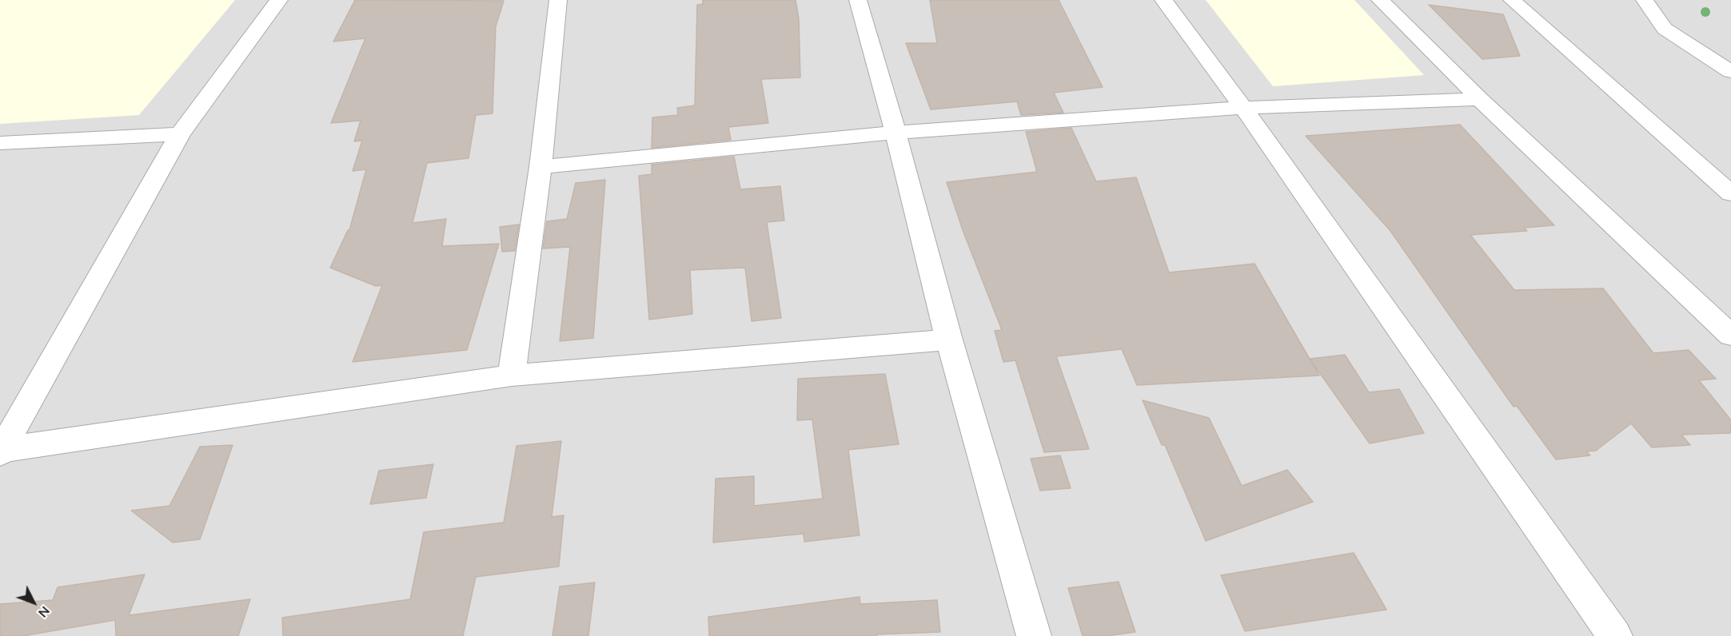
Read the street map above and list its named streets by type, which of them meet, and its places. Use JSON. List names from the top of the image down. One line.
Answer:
{"north":"bottom right"}
